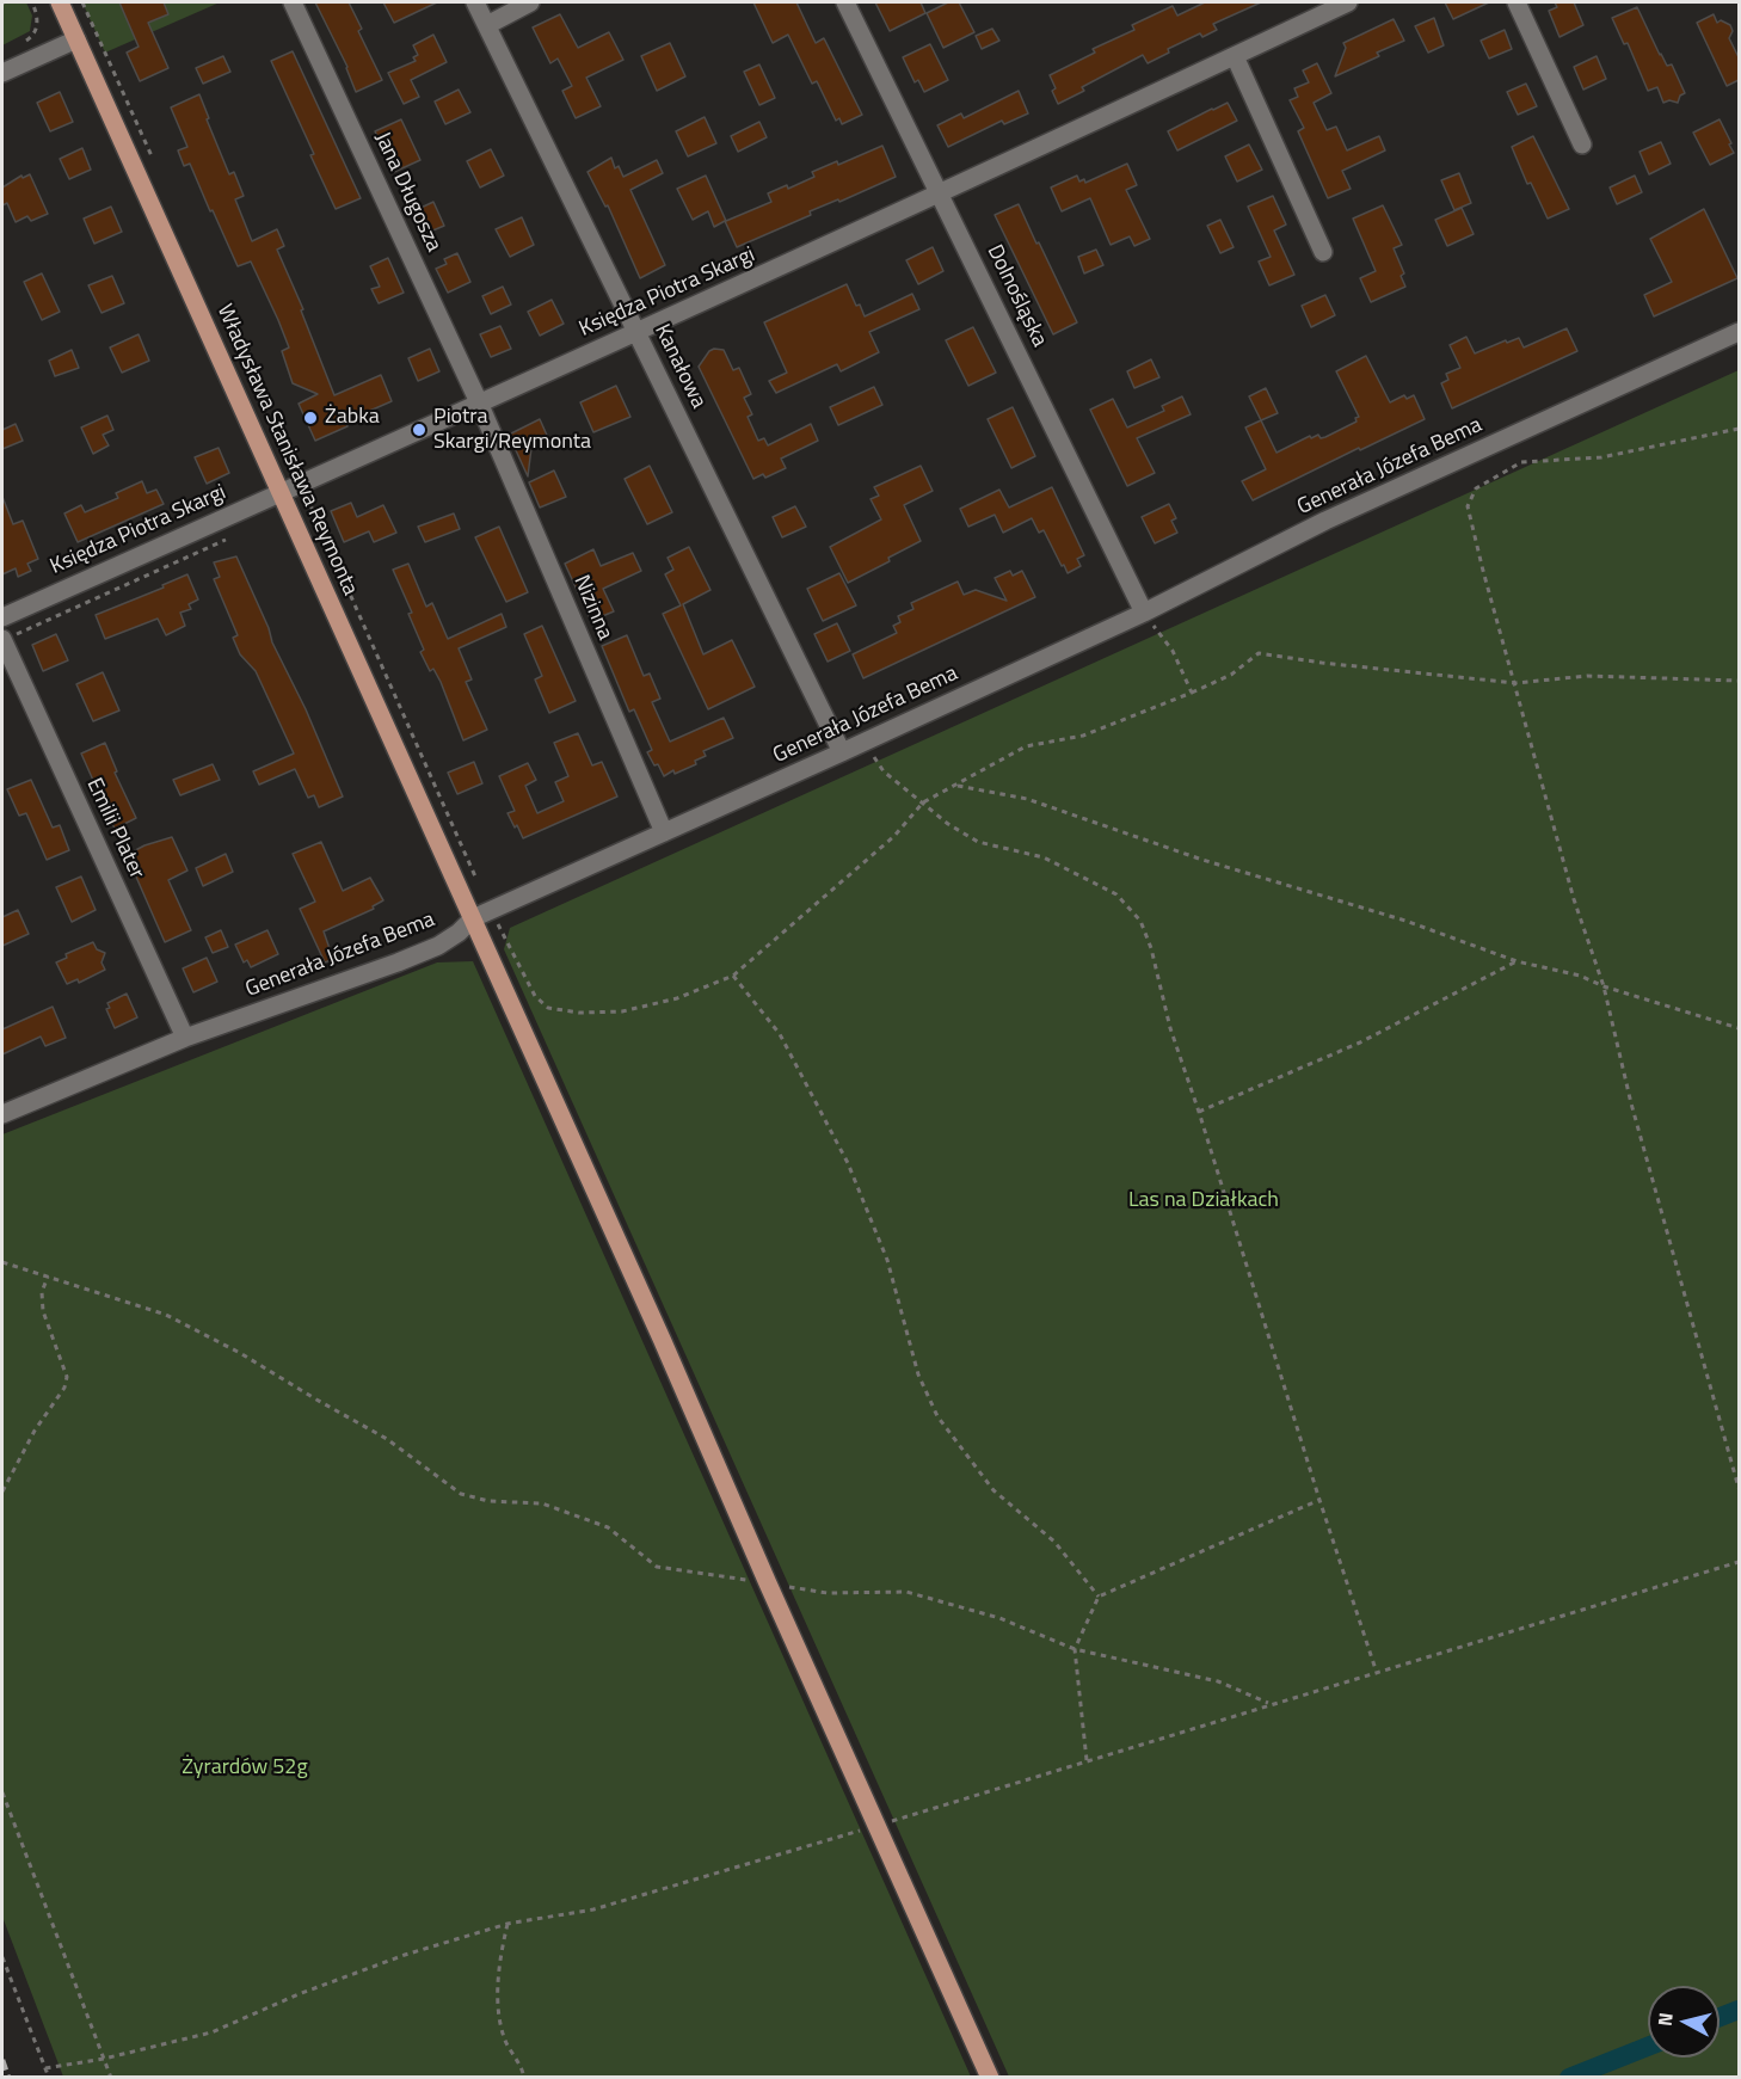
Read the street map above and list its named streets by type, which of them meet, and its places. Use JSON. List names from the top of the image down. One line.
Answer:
{"streets":{"main road":["Władysława Stanisława Reymonta"],"street":["Jana Długosza","Księdza Piotra Skargi","Dolnośląska","Kanałowa","Generała Józefa Bema","Nizinna","Emilii Plater"]},"crossings":[["Jana Długosza","Księdza Piotra Skargi"],["Jana Długosza","Nizinna"],["Księdza Piotra Skargi","Dolnośląska"],["Księdza Piotra Skargi","Kanałowa"],["Księdza Piotra Skargi","Władysława Stanisława Reymonta"],["Księdza Piotra Skargi","Nizinna"],["Dolnośląska","Generała Józefa Bema"],["Kanałowa","Generała Józefa Bema"],["Władysława Stanisława Reymonta","Generała Józefa Bema"],["Generała Józefa Bema","Nizinna"],["Generała Józefa Bema","Emilii Plater"]],"parks":["Las na Działkach","Żyrardów 52g"],"places":["Żabka","Piotra Skargi/Reymonta"],"north":"left"}
